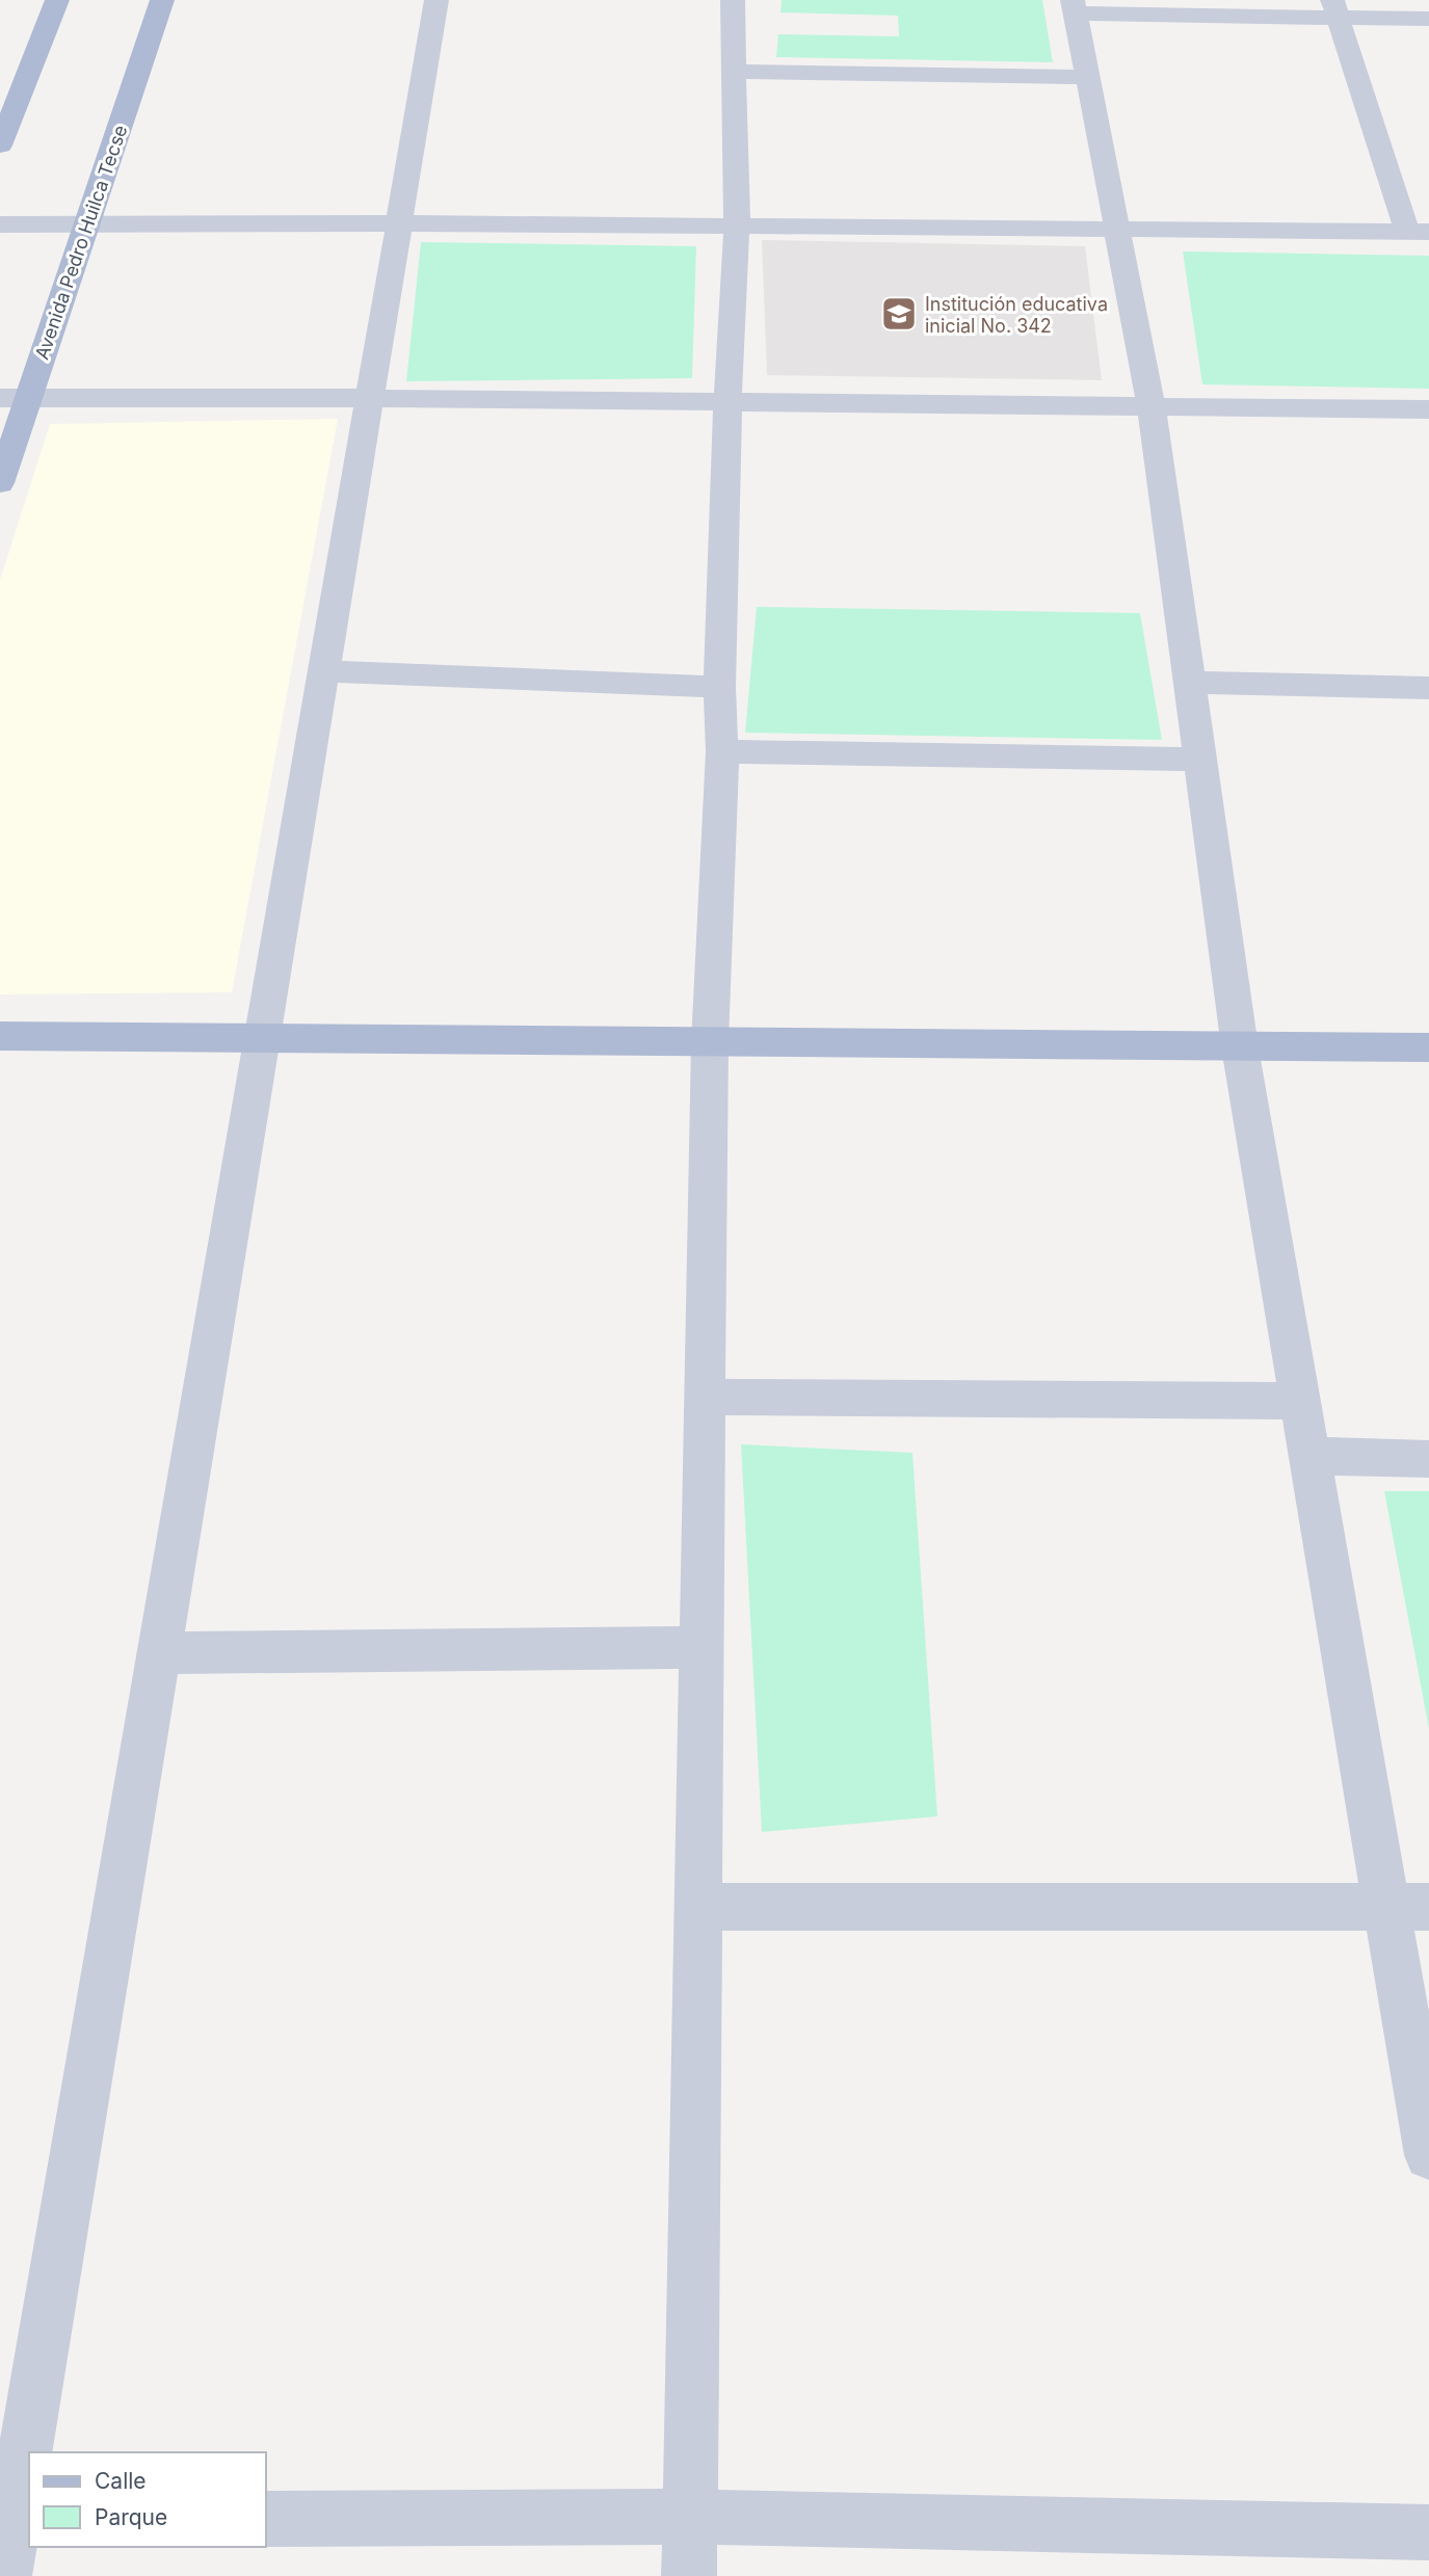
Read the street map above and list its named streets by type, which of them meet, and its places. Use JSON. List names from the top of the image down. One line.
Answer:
{"streets":{"main road":["Avenida Pedro Huilca Tecse"]},"places":{"school or university":["Institución educativa inicial No. 342"]},"legend":["Calle","Parque"]}
